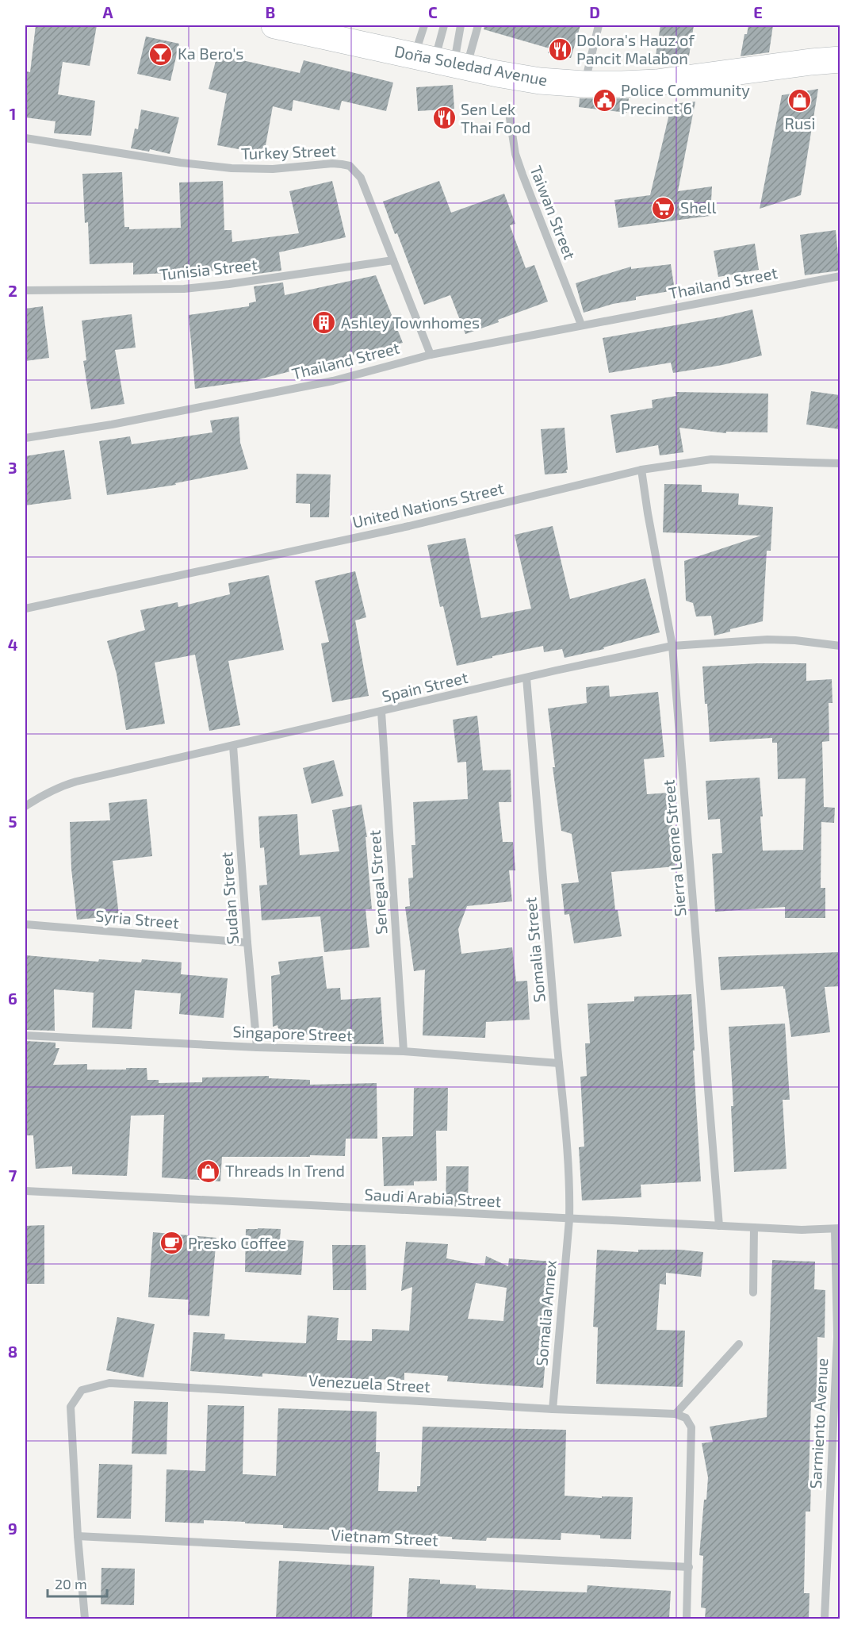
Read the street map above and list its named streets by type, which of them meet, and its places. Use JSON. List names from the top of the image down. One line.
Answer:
{"streets":{"main road":["Doña Soledad Avenue"],"street":["Turkey Street","Taiwan Street","Tunisia Street","Thailand Street","United Nations Street","Spain Street","Sierra Leone Street","Senegal Street","Sudan Street","Syria Street","Somalia Street","Singapore Street","Saudi Arabia Street","Somalia Annex","Venezuela Street","Sarmiento Avenue","Vietnam Street"]},"crossings":[["Turkey Street","Tunisia Street"],["Turkey Street","Thailand Street"],["Taiwan Street","Thailand Street"],["United Nations Street","Sierra Leone Street"],["Spain Street","Sierra Leone Street"],["Spain Street","Senegal Street"],["Spain Street","Sudan Street"],["Spain Street","Somalia Street"],["Sierra Leone Street","Saudi Arabia Street"],["Senegal Street","Singapore Street"],["Sudan Street","Syria Street"],["Sudan Street","Singapore Street"],["Somalia Street","Singapore Street"],["Somalia Street","Saudi Arabia Street"],["Somalia Street","Somalia Annex"],["Saudi Arabia Street","Somalia Annex"],["Saudi Arabia Street","Sarmiento Avenue"],["Somalia Annex","Venezuela Street"],["Venezuela Street","Vietnam Street"]],"places":{"restaurant":["Dolora's Hauz of Pancit Malabon","Sen Lek Thai Food"],"bar":["Ka Bero's"],"public building":["Police Community Precinct 6"],"shop":["Rusi","Threads In Trend"],"supermarket":["Shell"],"building":["Ashley Townhomes"],"cafe":["Presko Coffee"]},"scale_bar":"20 m","grid":{"columns":["A","B","C","D","E"],"rows":["1","2","3","4","5","6","7","8","9"]}}
